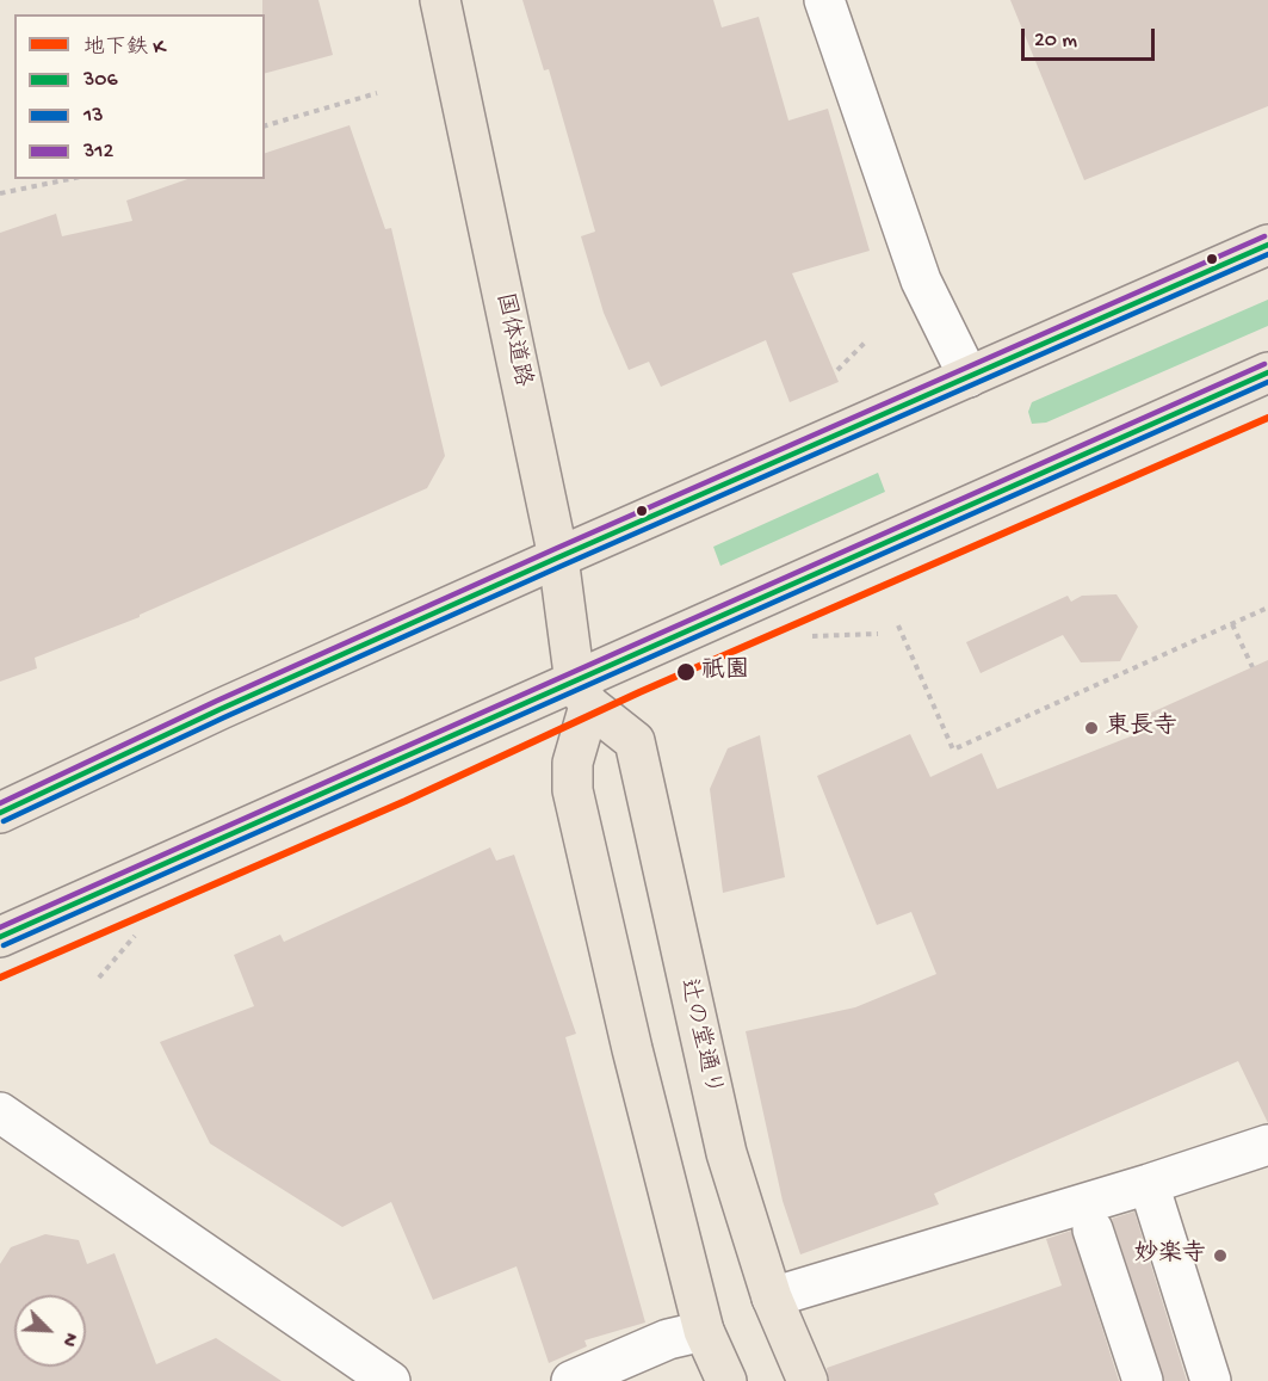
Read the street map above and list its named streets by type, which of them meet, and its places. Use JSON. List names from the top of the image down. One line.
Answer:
{"streets":{"main road":["国体道路","辻の堂通り"]},"crossings":[["国体道路","辻の堂通り"]],"places":["祇園","東長寺","妙楽寺"],"lines":["transit line 312","transit line 306","transit line 13","metro line K"],"legend":["地下鉄 K","306","13","312"],"scale_bar":"20 m","north":"bottom right"}
